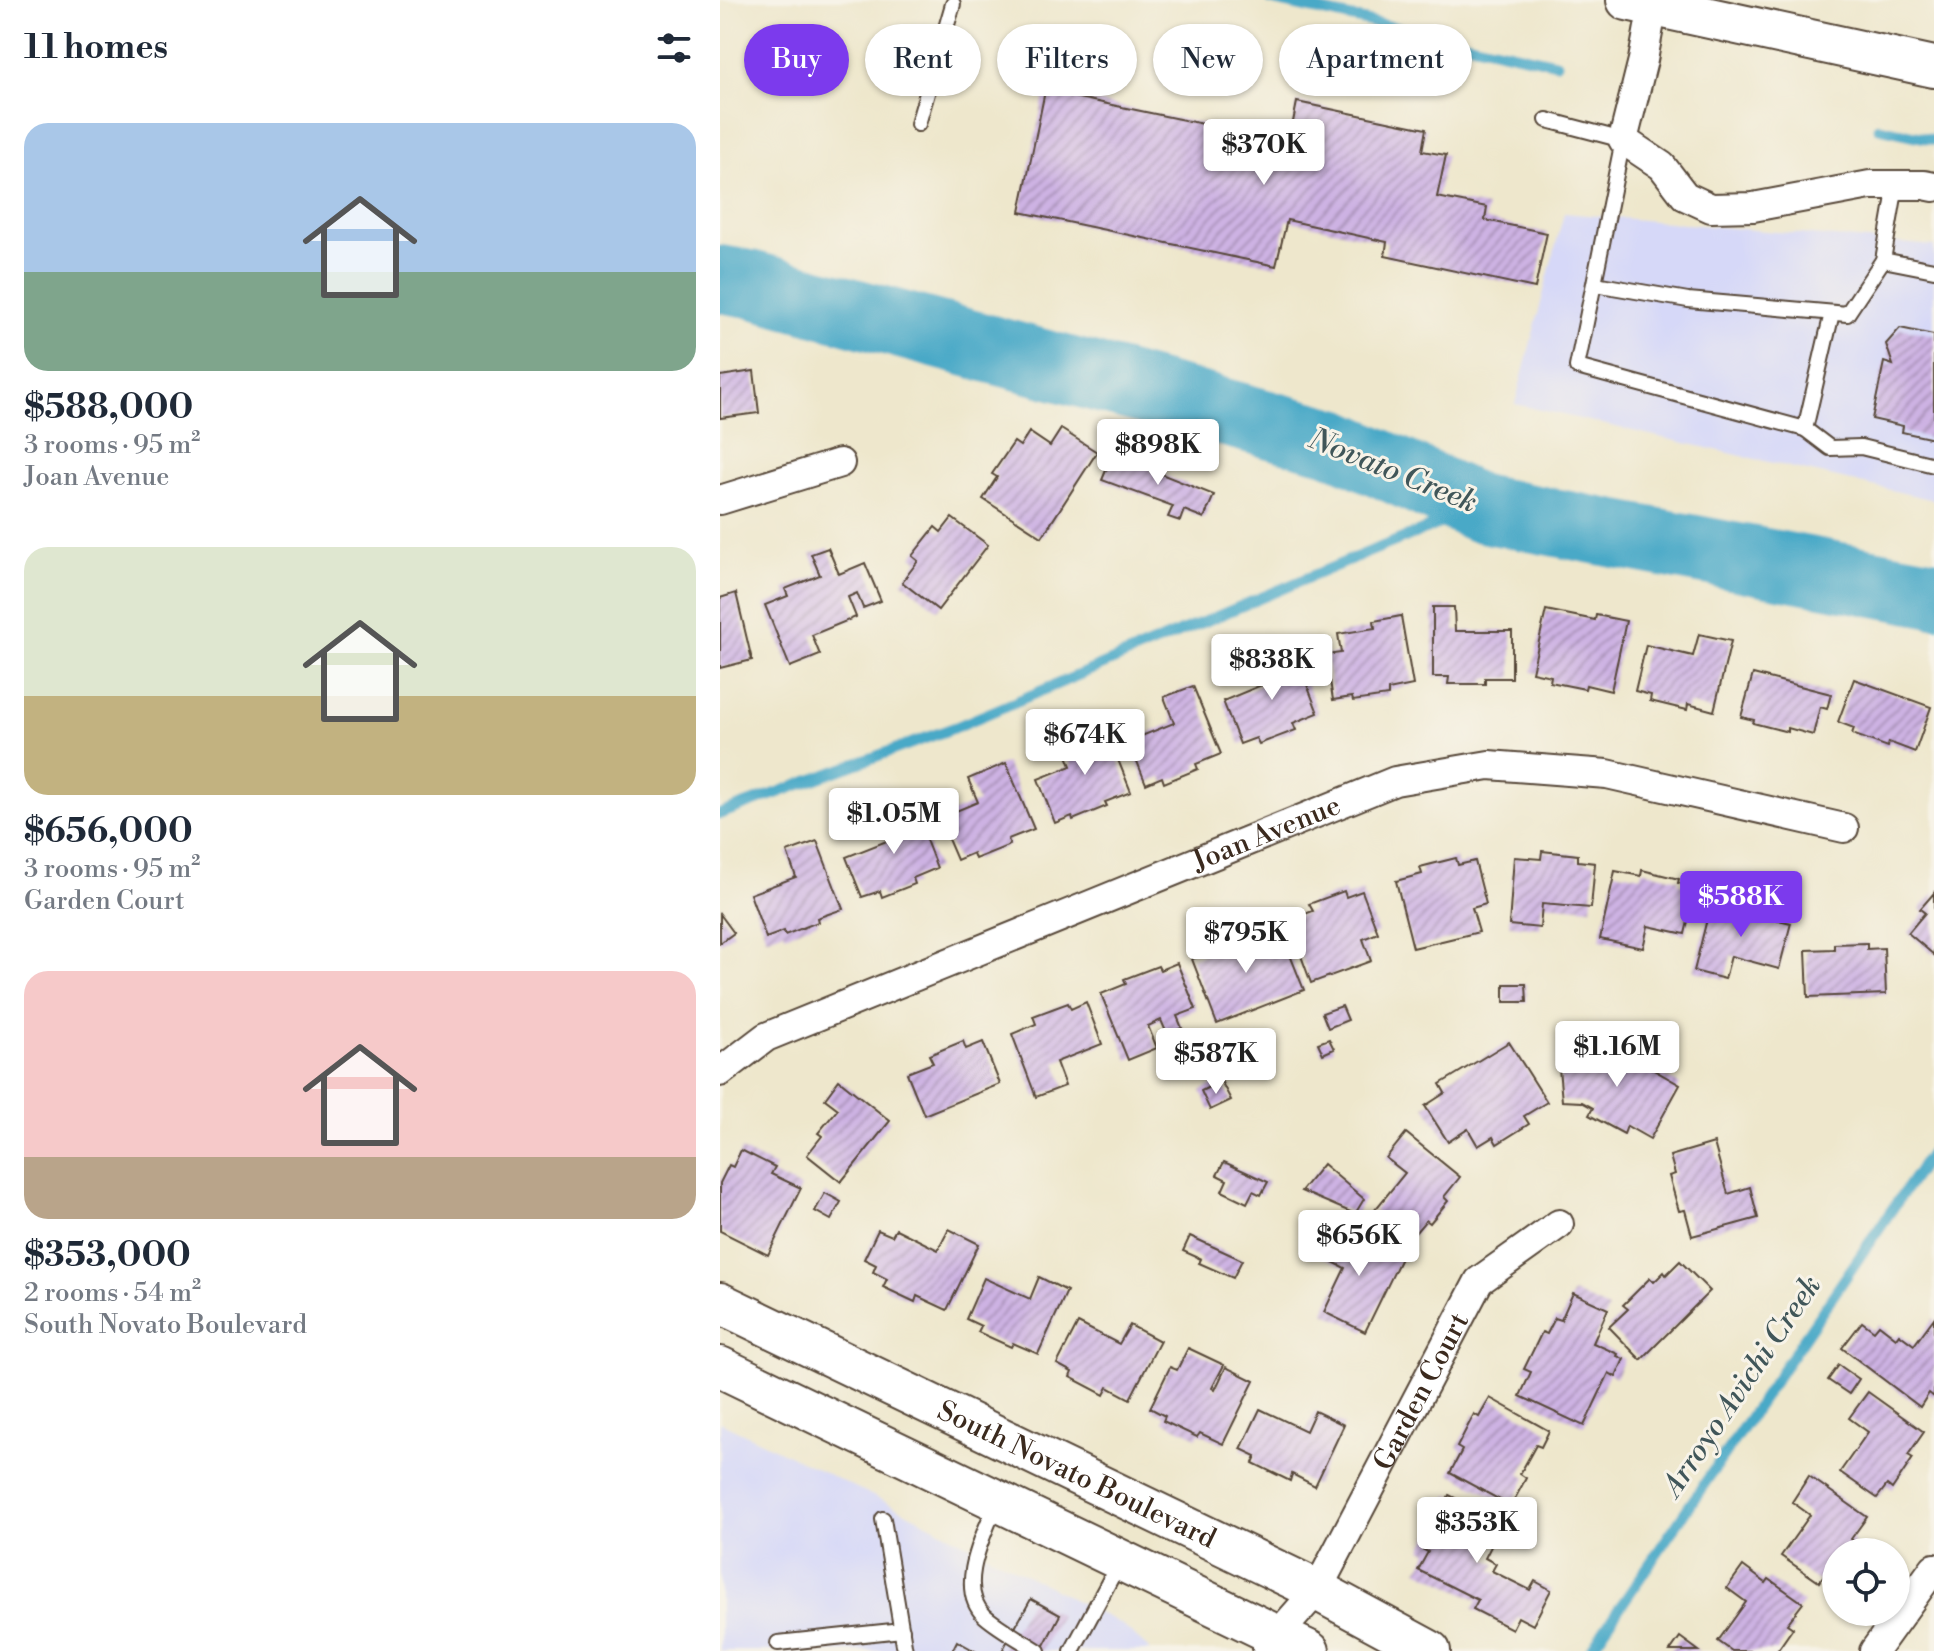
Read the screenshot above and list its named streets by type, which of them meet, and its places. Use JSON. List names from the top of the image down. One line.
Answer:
{"streets":{"main road":["South Novato Boulevard"],"street":["Joan Avenue","Garden Court"]},"crossings":[["Garden Court","South Novato Boulevard"]],"water":["Novato Creek","Arroyo Avichi Creek"],"page":{"heading":"11 homes","chip":["Buy","Rent","Filters","New","Apartment"],"list":[{"name":"$588,000","note":"3 rooms · 95 m² · Joan Avenue"},{"name":"$656,000","note":"3 rooms · 95 m² · Garden Court"},{"name":"$353,000","note":"2 rooms · 54 m² · South Novato Boulevard"}],"price":["$370K","$898K","$838K","$674K","$1.05M","$588K","$795K","$1.16M","$587K","$656K","$353K"]}}
